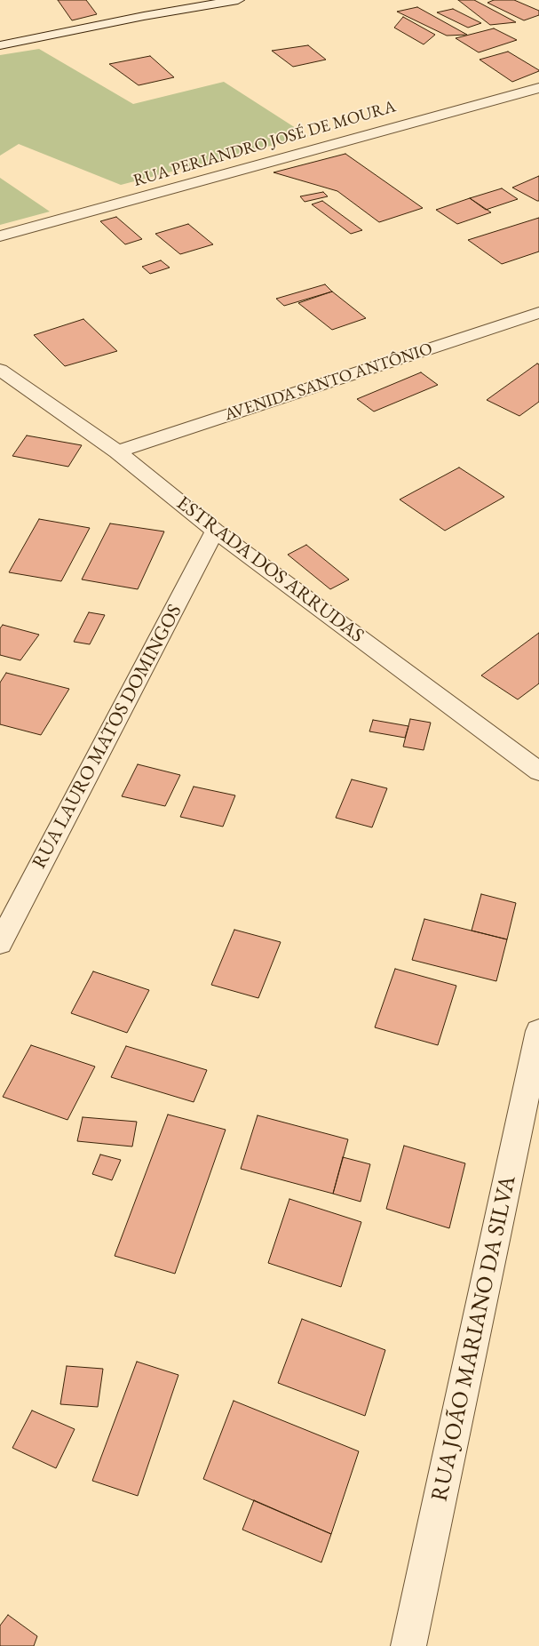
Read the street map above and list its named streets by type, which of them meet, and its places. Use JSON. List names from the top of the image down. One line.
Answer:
{"streets":{"street":["RUA PERIANDRO JOSÉ DE MOURA","AVENIDA SANTO ANTÔNIO","ESTRADA DOS ARRUDAS","RUA LAURO MATOS DOMINGOS","RUA JOÃO MARIANO DA SILVA"]},"crossings":[["AVENIDA SANTO ANTÔNIO","ESTRADA DOS ARRUDAS"],["ESTRADA DOS ARRUDAS","RUA LAURO MATOS DOMINGOS"]]}
